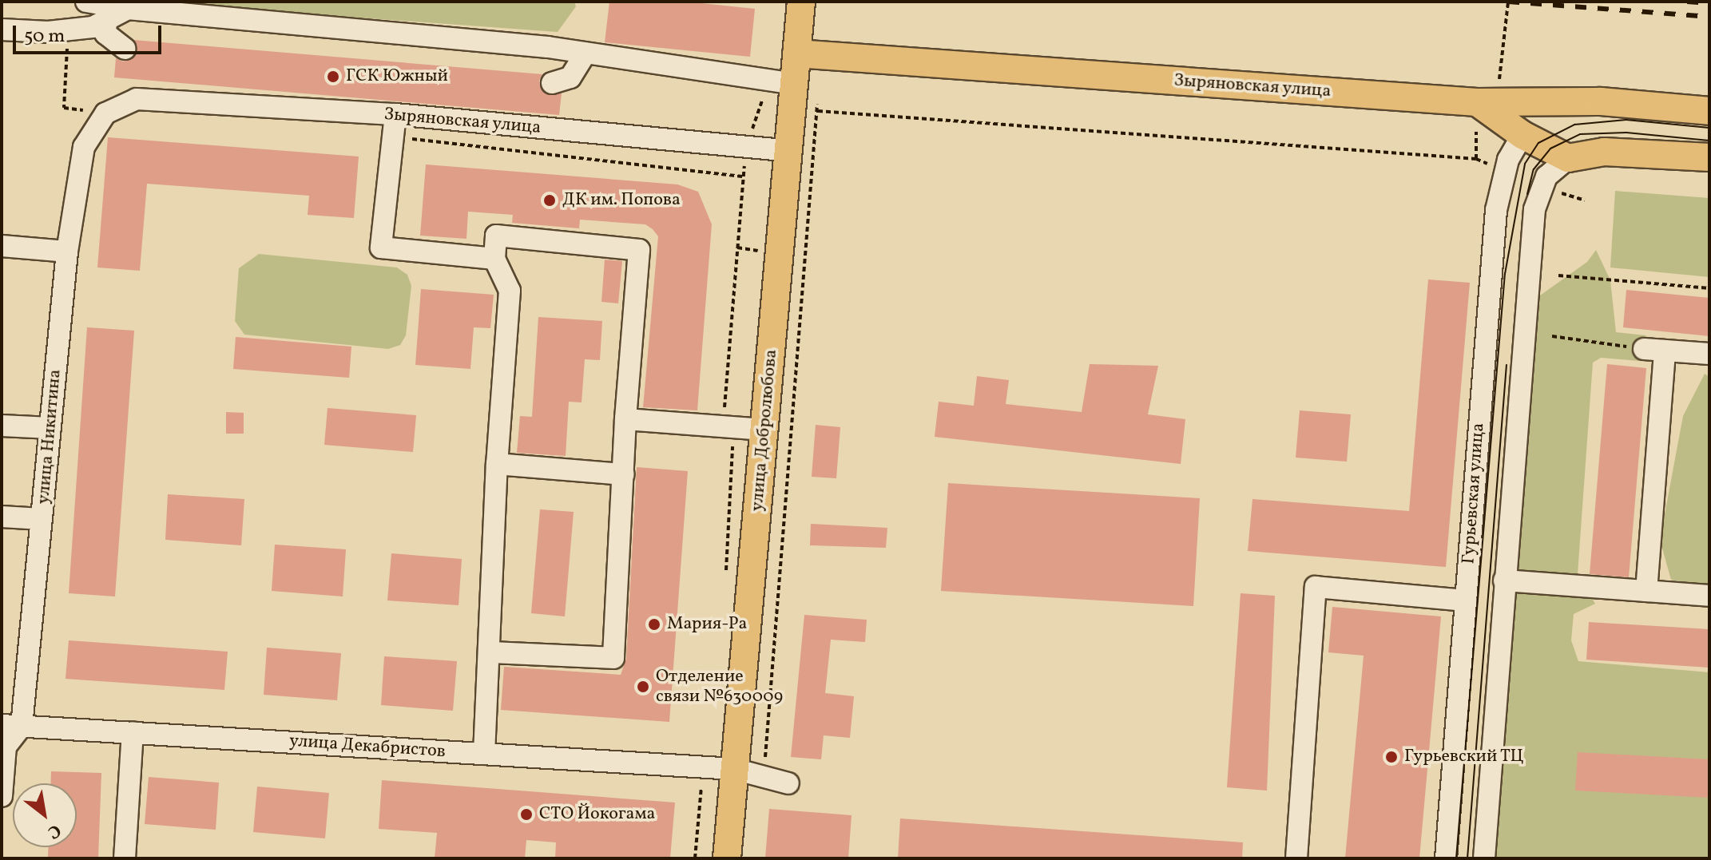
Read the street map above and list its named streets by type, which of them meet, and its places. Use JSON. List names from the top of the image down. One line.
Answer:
{"streets":{"main road":["Зыряновская улица","улица Добролюбова"],"street":["улица Никитина","Гурьевская улица","улица Декабристов"]},"crossings":[["Зыряновская улица","улица Добролюбова"],["Зыряновская улица","улица Никитина"],["улица Добролюбова","улица Декабристов"],["улица Никитина","улица Декабристов"]],"places":["ГСК Южный","ДК им. Попова","Мария-Ра","Отделение связи №630009","Гурьевский ТЦ","СТО Йокогама"],"scale_bar":"50 m","north":"bottom right"}
